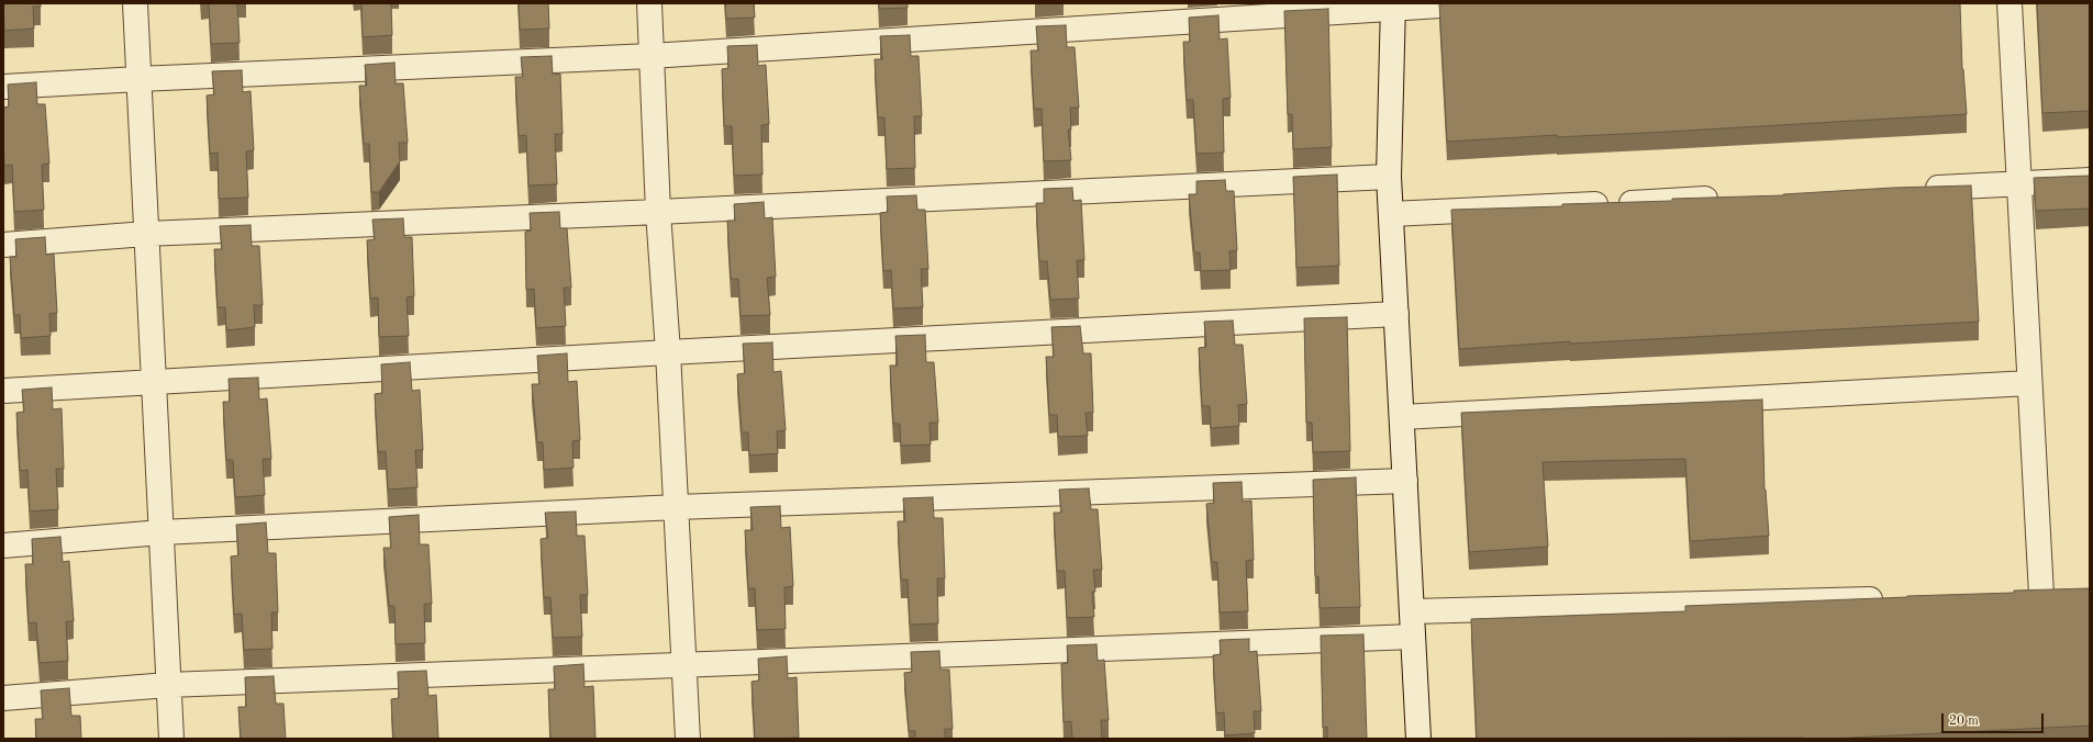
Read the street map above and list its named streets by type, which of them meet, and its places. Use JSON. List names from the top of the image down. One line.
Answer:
{"scale_bar":"20 m"}
